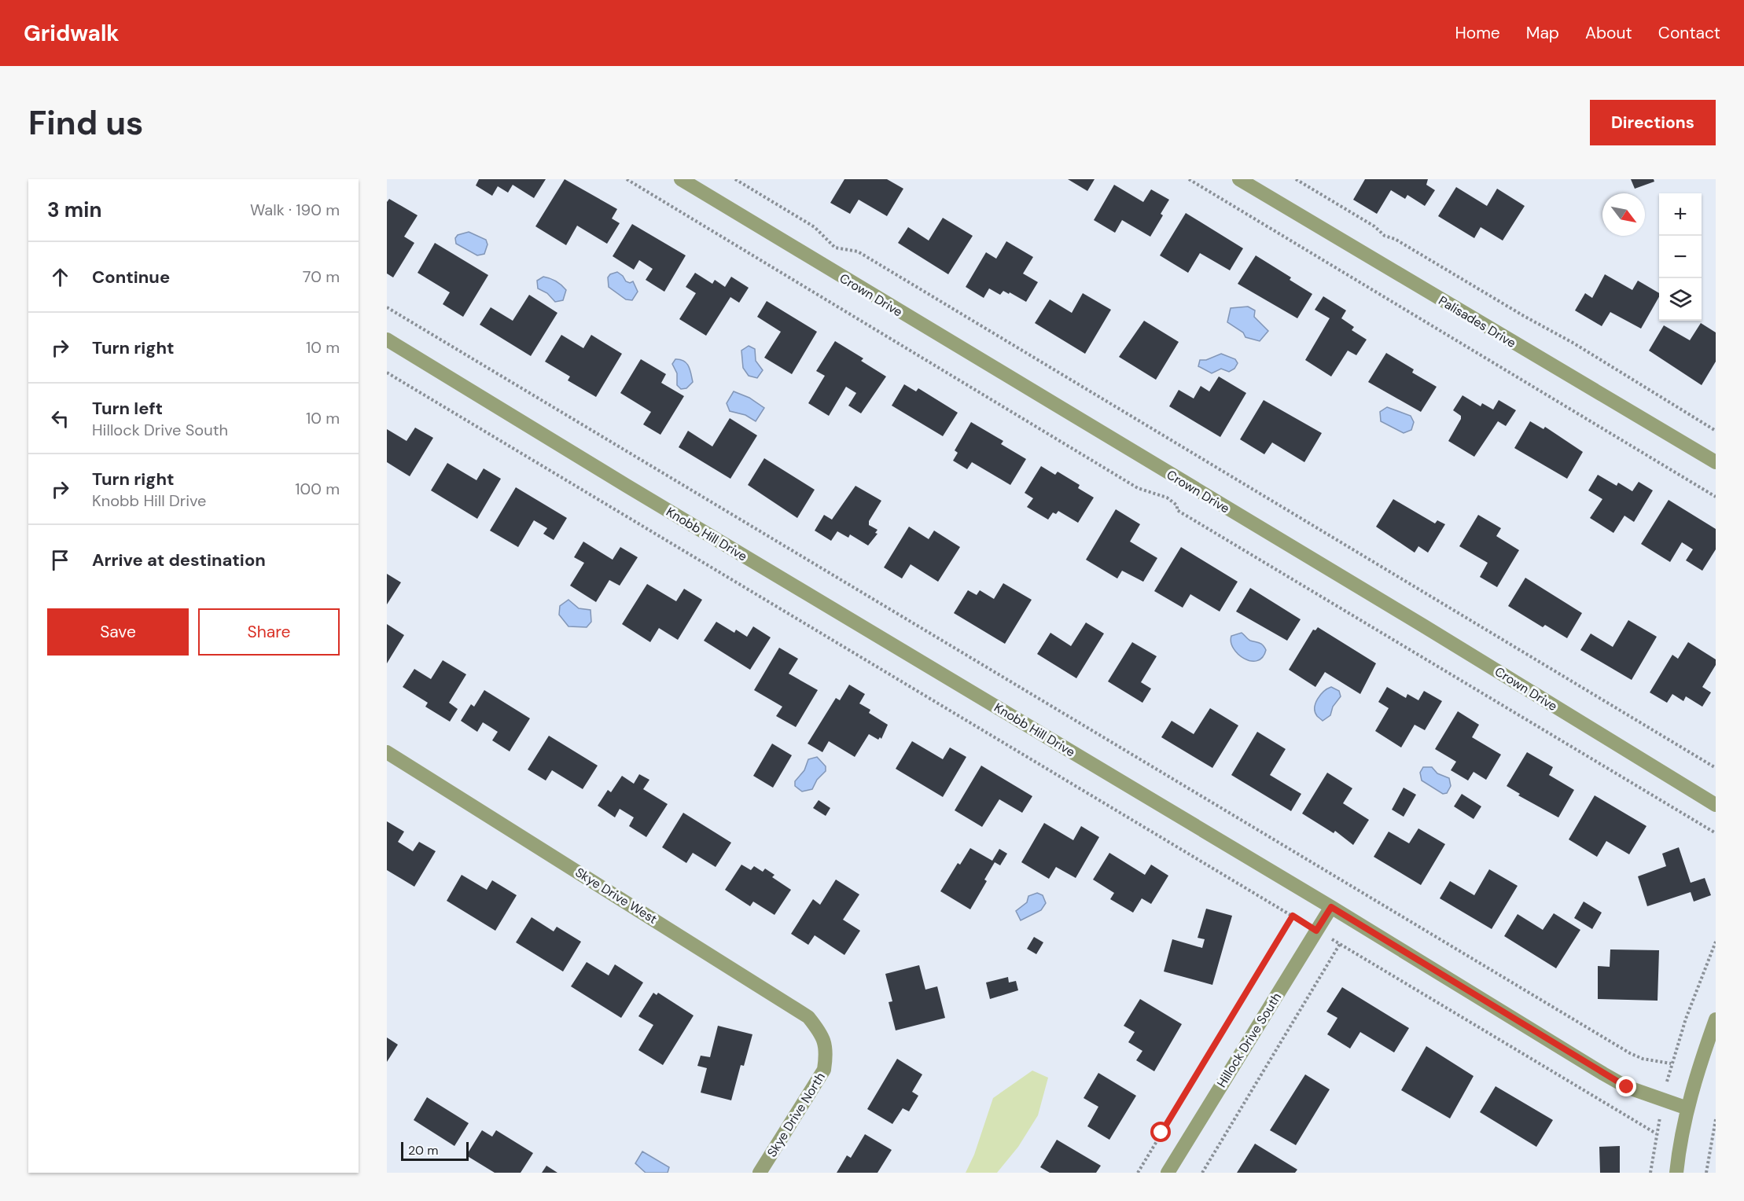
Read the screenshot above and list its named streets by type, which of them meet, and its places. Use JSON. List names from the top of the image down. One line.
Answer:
{"streets":{"street":["Crown Drive","Palisades Drive","Knobb Hill Drive","Skye Drive West","Hillock Drive South","Skye Drive North"]},"crossings":[["Knobb Hill Drive","Hillock Drive South"],["Skye Drive West","Skye Drive North"]],"scale_bar":"20 m","north":"bottom right","page":{"header":"Gridwalk","nav":["Home","Map","About","Contact"],"buttons":["Directions",["Save","Share"]],"title":"Find us","heading":["3 min","Walk · 190 m"],"map_buttons":["+","−"],"list":[["Continue","70 m"],["Turn right","10 m"],["Turn left","Hillock Drive South","10 m"],["Turn right","Knobb Hill Drive","100 m"],"Arrive at destination"],"scale":"20 m"}}
